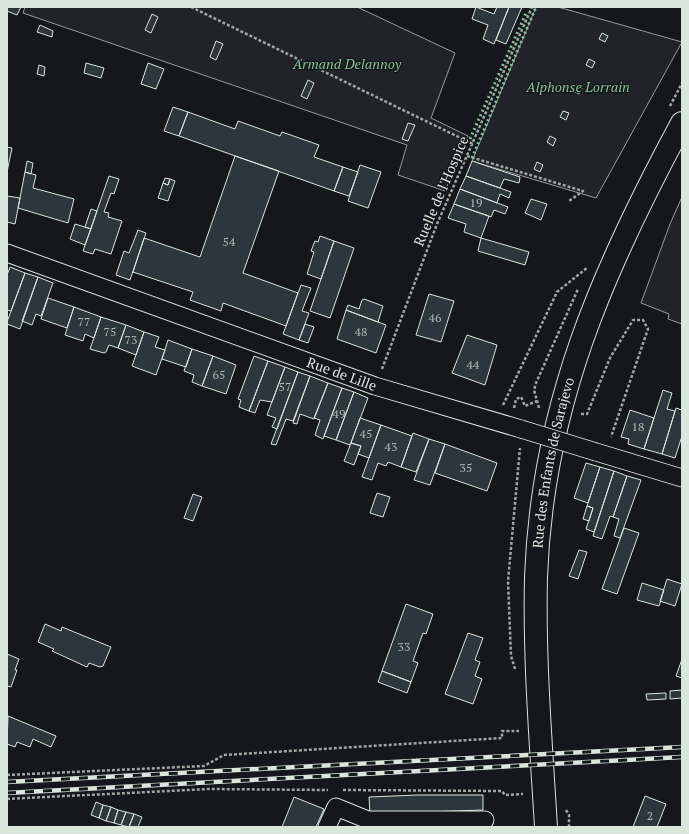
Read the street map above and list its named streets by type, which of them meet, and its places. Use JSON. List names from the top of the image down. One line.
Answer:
{"streets":{"main road":["Rue des Enfants de Sarajevo"],"street":["Rue de Lille"],"path":["Ruelle de l'Hospice"]},"crossings":[["Ruelle de l'Hospice","Rue de Lille"],["Rue de Lille","Rue des Enfants de Sarajevo"]],"parks":["Armand Delannoy","Alphonse Lorrain"],"house_numbers":["19","54","46","77","75","48","73","44","65","57","49","18","45","43","35","33","2"]}
